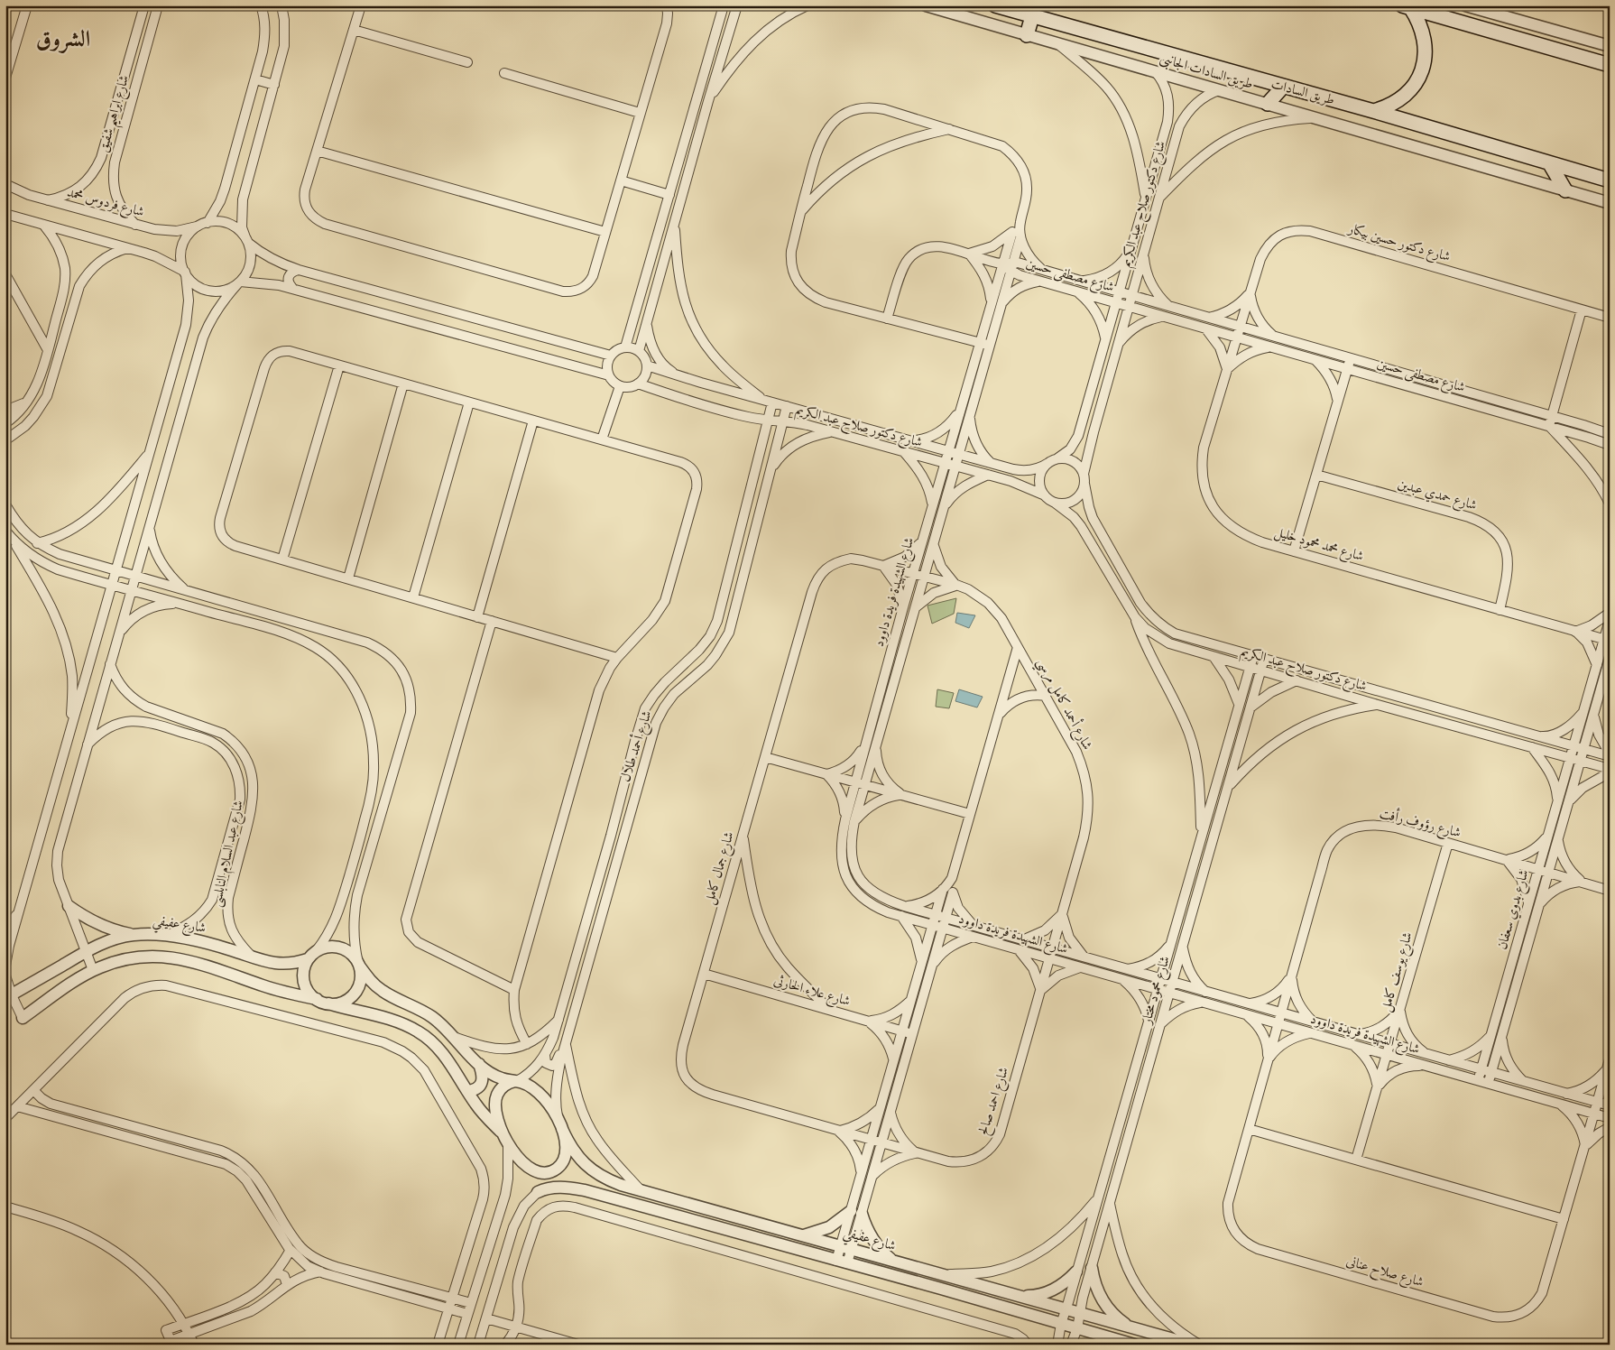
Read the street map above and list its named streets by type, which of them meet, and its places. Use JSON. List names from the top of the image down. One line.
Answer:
{"streets":{"main road":["طريق السادات"],"street":["طريق السادات الجانبى","شارع ابراهيم شفيق","شارع فردوس محمد","شارع دكتور صلاح عبد الكريم","شارع دكتور حسين بيكار","شارع مصطفى حسين","شارع حمدي عبدين","شارع محمد محمود خليل","شارع الشهيدة فريدة داوود","شارع أحمد كامل مرسي","شارع أحمد طلال","شارع رؤوف رأفت","شارع عبد السلام النابلسى","شارع جمال كامل","شارع بدوي سعفان","شارع عفيفي","شارع يوسف كامل","شارع محمود مختار","شارع علاء الحارثى","شارع احمد صالح","شارع صلاح عنانى"]},"crossings":[["طريق السادات الجانبى","شارع دكتور صلاح عبد الكريم"],["شارع ابراهيم شفيق","شارع فردوس محمد"],["شارع دكتور صلاح عبد الكريم","شارع مصطفى حسين"],["شارع دكتور صلاح عبد الكريم","شارع الشهيدة فريدة داوود"],["شارع دكتور صلاح عبد الكريم","شارع أحمد طلال"],["شارع دكتور صلاح عبد الكريم","شارع بدوي سعفان"],["شارع دكتور صلاح عبد الكريم","شارع محمود مختار"],["شارع دكتور حسين بيكار","شارع مصطفى حسين"],["شارع دكتور حسين بيكار","شارع محمد محمود خليل"],["شارع مصطفى حسين","شارع محمد محمود خليل"],["شارع مصطفى حسين","شارع الشهيدة فريدة داوود"],["شارع حمدي عبدين","شارع محمد محمود خليل"],["شارع الشهيدة فريدة داوود","شارع أحمد كامل مرسي"],["شارع الشهيدة فريدة داوود","شارع رؤوف رأفت"],["شارع الشهيدة فريدة داوود","شارع جمال كامل"],["شارع الشهيدة فريدة داوود","شارع بدوي سعفان"],["شارع الشهيدة فريدة داوود","شارع يوسف كامل"],["شارع الشهيدة فريدة داوود","شارع محمود مختار"],["شارع الشهيدة فريدة داوود","شارع احمد صالح"],["شارع الشهيدة فريدة داوود","شارع صلاح عنانى"],["شارع أحمد كامل مرسي","شارع جمال كامل"],["شارع أحمد كامل مرسي","شارع احمد صالح"],["شارع أحمد طلال","شارع عفيفي"],["شارع رؤوف رأفت","شارع بدوي سعفان"],["شارع رؤوف رأفت","شارع يوسف كامل"],["شارع رؤوف رأفت","شارع صلاح عنانى"],["شارع عبد السلام النابلسى","شارع عفيفي"],["شارع جمال كامل","شارع علاء الحارثى"],["شارع جمال كامل","شارع احمد صالح"],["شارع عفيفي","شارع محمود مختار"],["شارع يوسف كامل","شارع صلاح عنانى"]],"districts":["الشروق"]}
